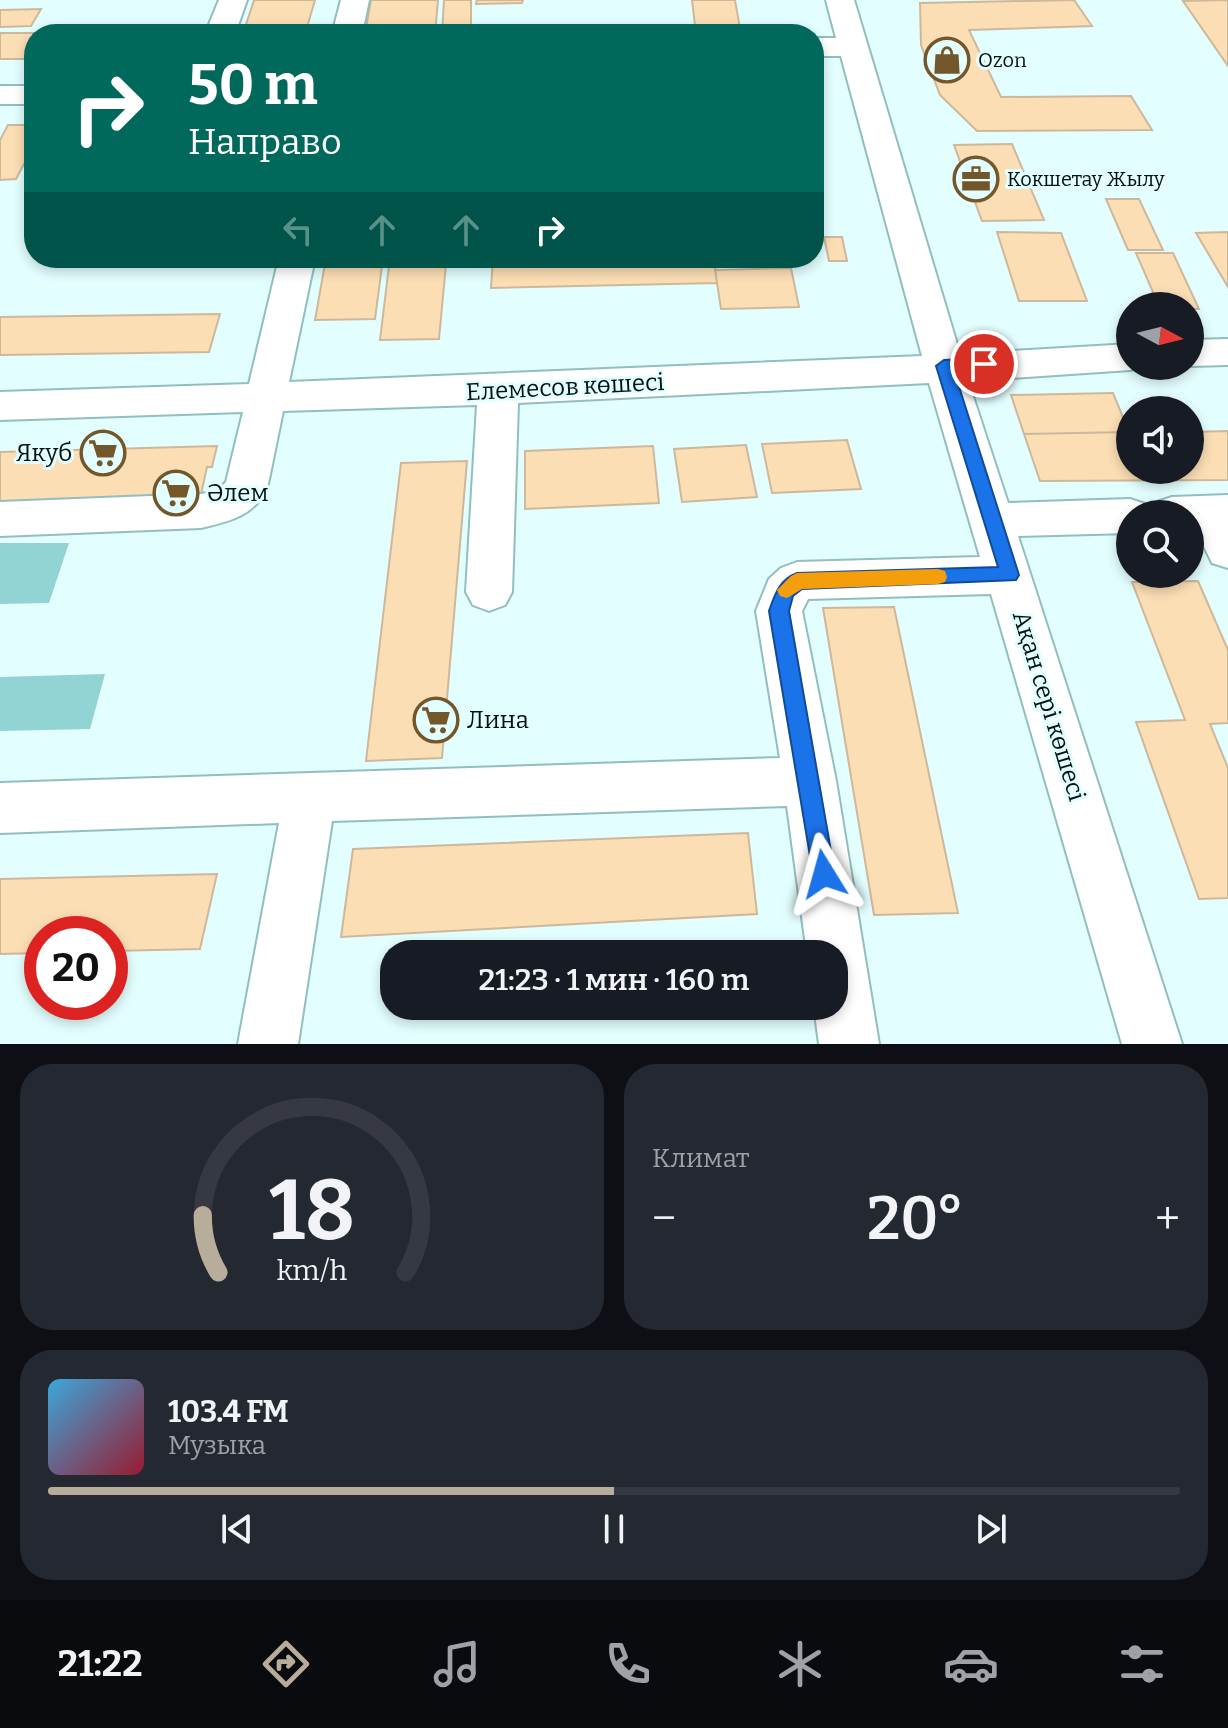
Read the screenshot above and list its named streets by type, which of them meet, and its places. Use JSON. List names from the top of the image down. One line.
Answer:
{"streets":{"street":["Елемесов көшесі","Ақан сері көшесі"]},"crossings":[["Елемесов көшесі","Ақан сері көшесі"]],"places":{"shop":["Ozon"],"office":["Кокшетау Жылу"],"supermarket":["Якуб","Әлем","Лина"]},"north":"right","page":{"turn":["50 m","Направо"],"limit":"20","trip":"21:23 · 1 мин · 160 m","tile":"Климат","heat":["−","20°","+"],"song":["103.4 FM","Музыка"],"tabs":"21:22","gauge":["18","km/h"]}}
